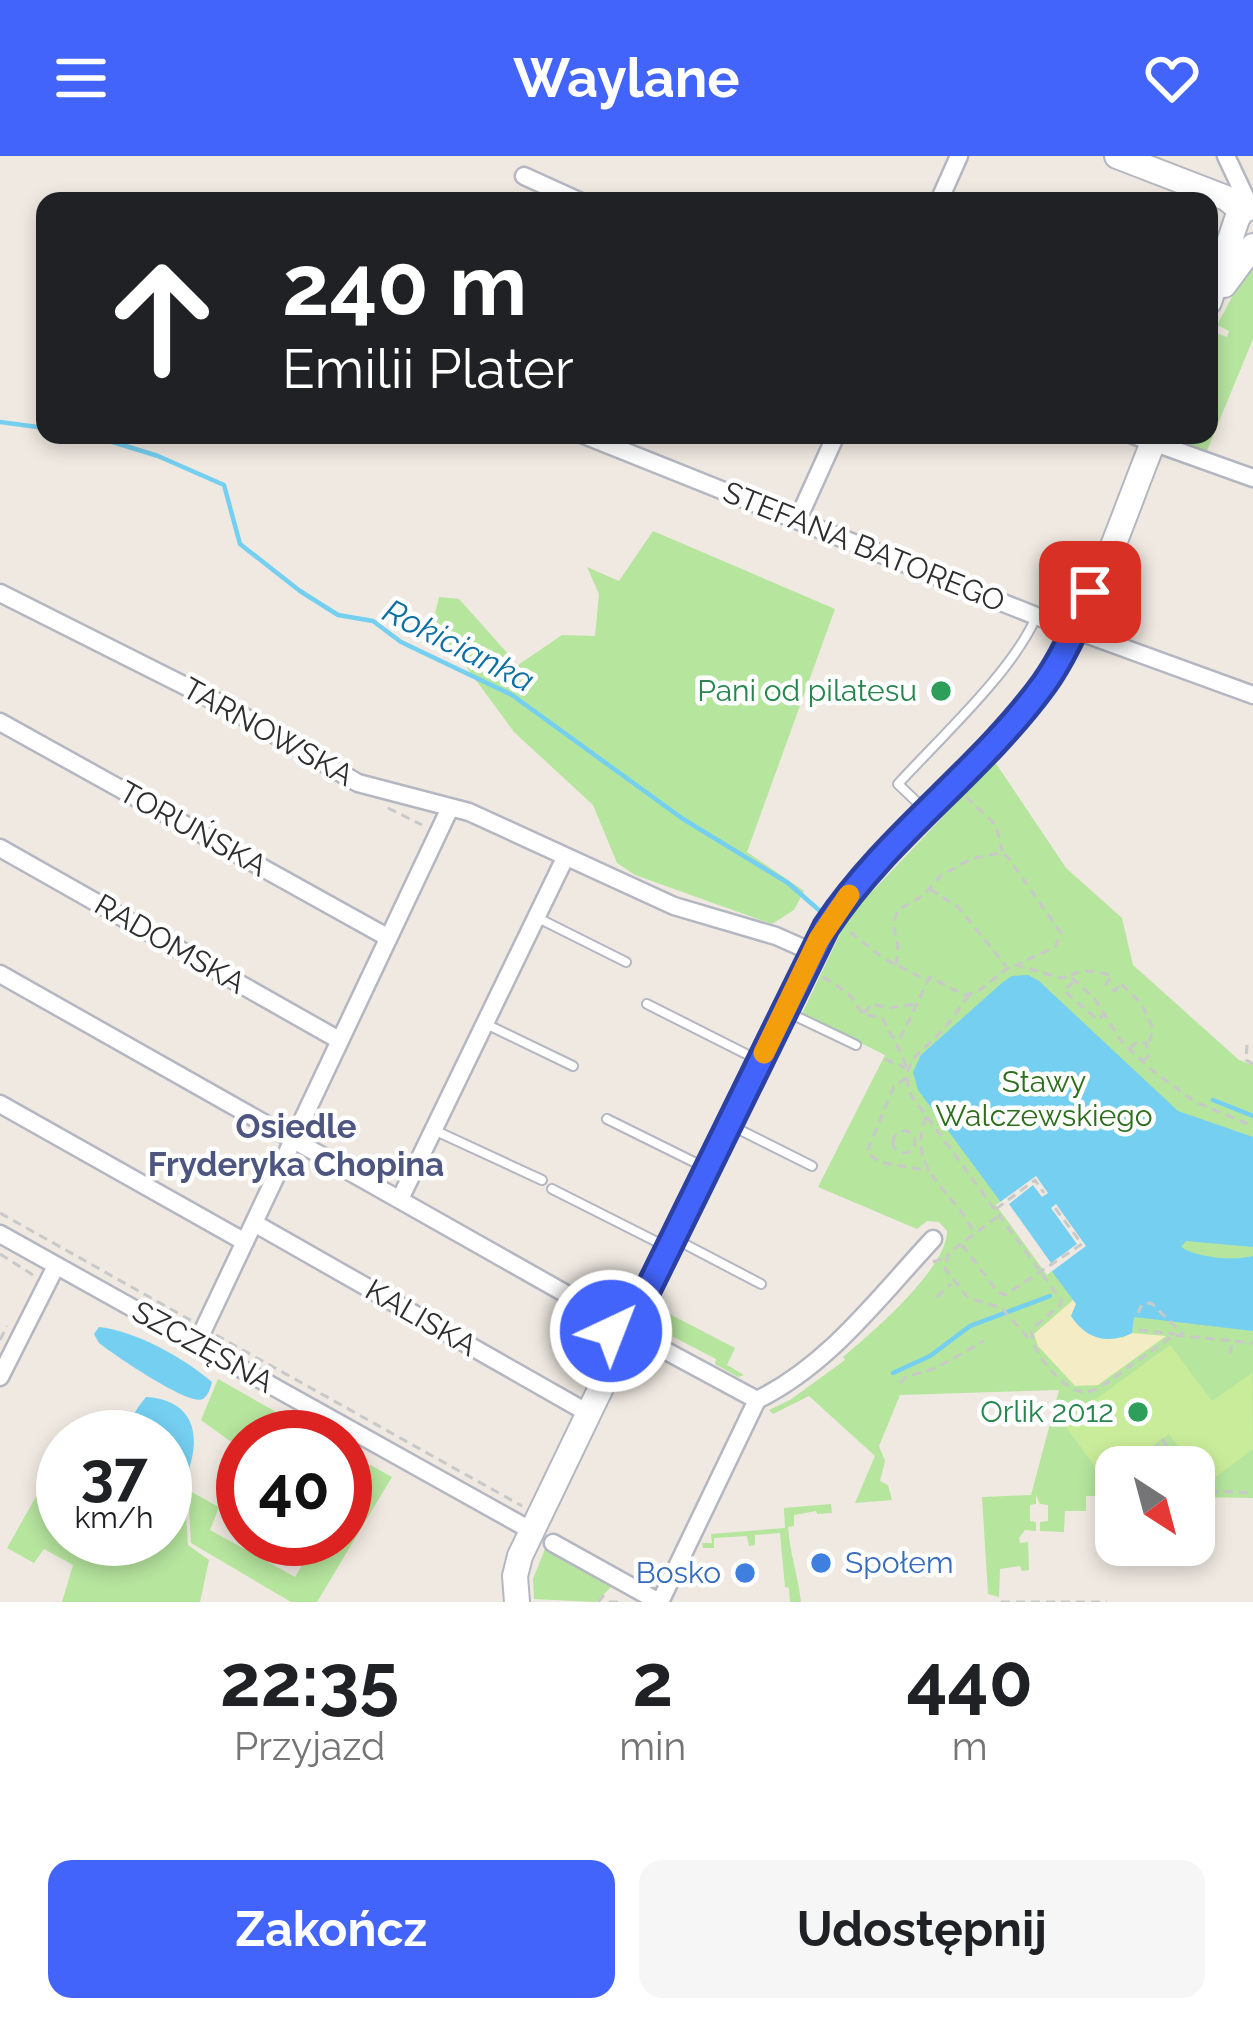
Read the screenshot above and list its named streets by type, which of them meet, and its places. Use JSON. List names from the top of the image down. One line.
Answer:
{"streets":{"street":["STEFANA BATOREGO","TARNOWSKA","TORUŃSKA","RADOMSKA","KALISKA","SZCZĘSNA"]},"districts":["Osiedle Fryderyka Chopina"],"water":["Rokicianka"],"parks":["Stawy Walczewskiego"],"places":["Pani od pilatesu","Orlik 2012","Społem","Bosko"],"north":"bottom right","page":{"header":"Waylane","turn":["240 m","Emilii Plater"],"speed":"37 km/h","limit":"40","eta":["22:35","Przyjazd","2","min","440","m"],"buttons":["Zakończ","Udostępnij"]}}
